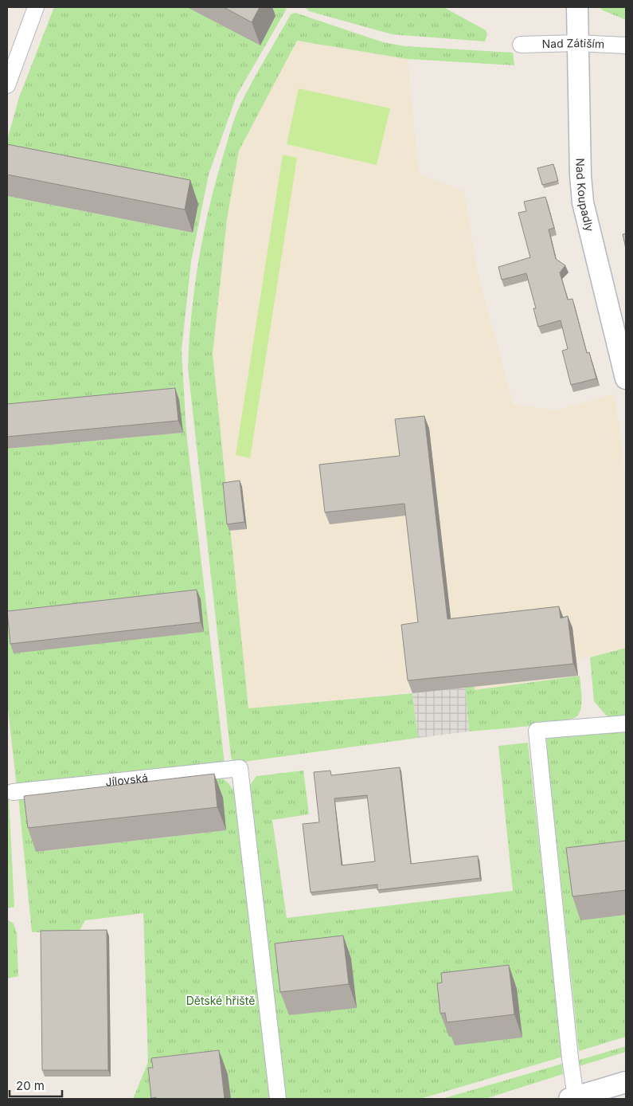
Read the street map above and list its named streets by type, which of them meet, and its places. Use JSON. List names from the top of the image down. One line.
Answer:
{"streets":{"street":["Nad Zátiším","Nad Koupadly","Jílovská"]},"crossings":[["Nad Zátiším","Nad Koupadly"]],"parks":["Dětské hřiště"],"scale_bar":"20 m"}
